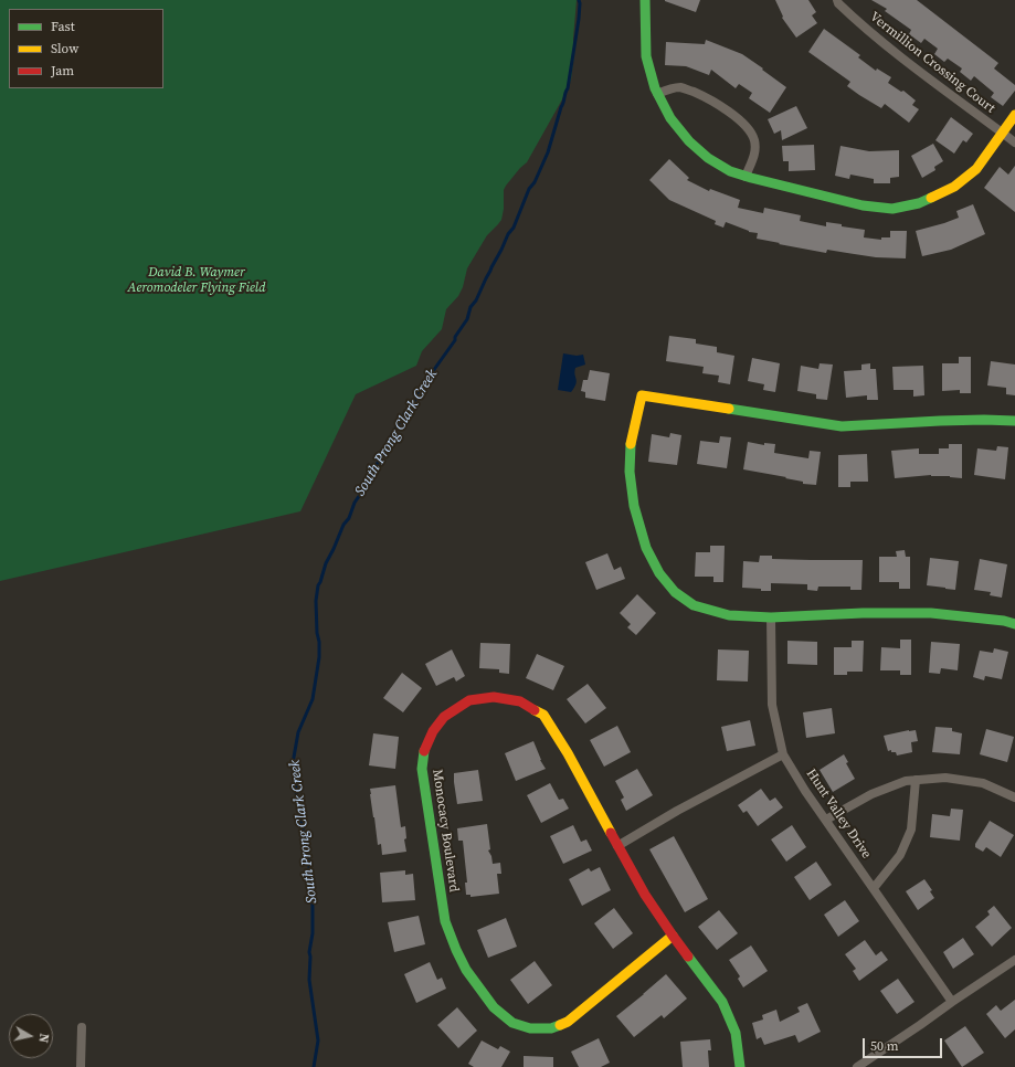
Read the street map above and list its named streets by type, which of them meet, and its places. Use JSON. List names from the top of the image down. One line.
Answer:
{"streets":{"street":["Vermillion Crossing Court","Hunt Valley Drive","Monocacy Boulevard"]},"water":["South Prong Clark Creek"],"parks":["David B. Waymer Aeromodeler Flying Field"],"legend":["Fast","Slow","Jam"],"scale_bar":"50 m","north":"right"}
